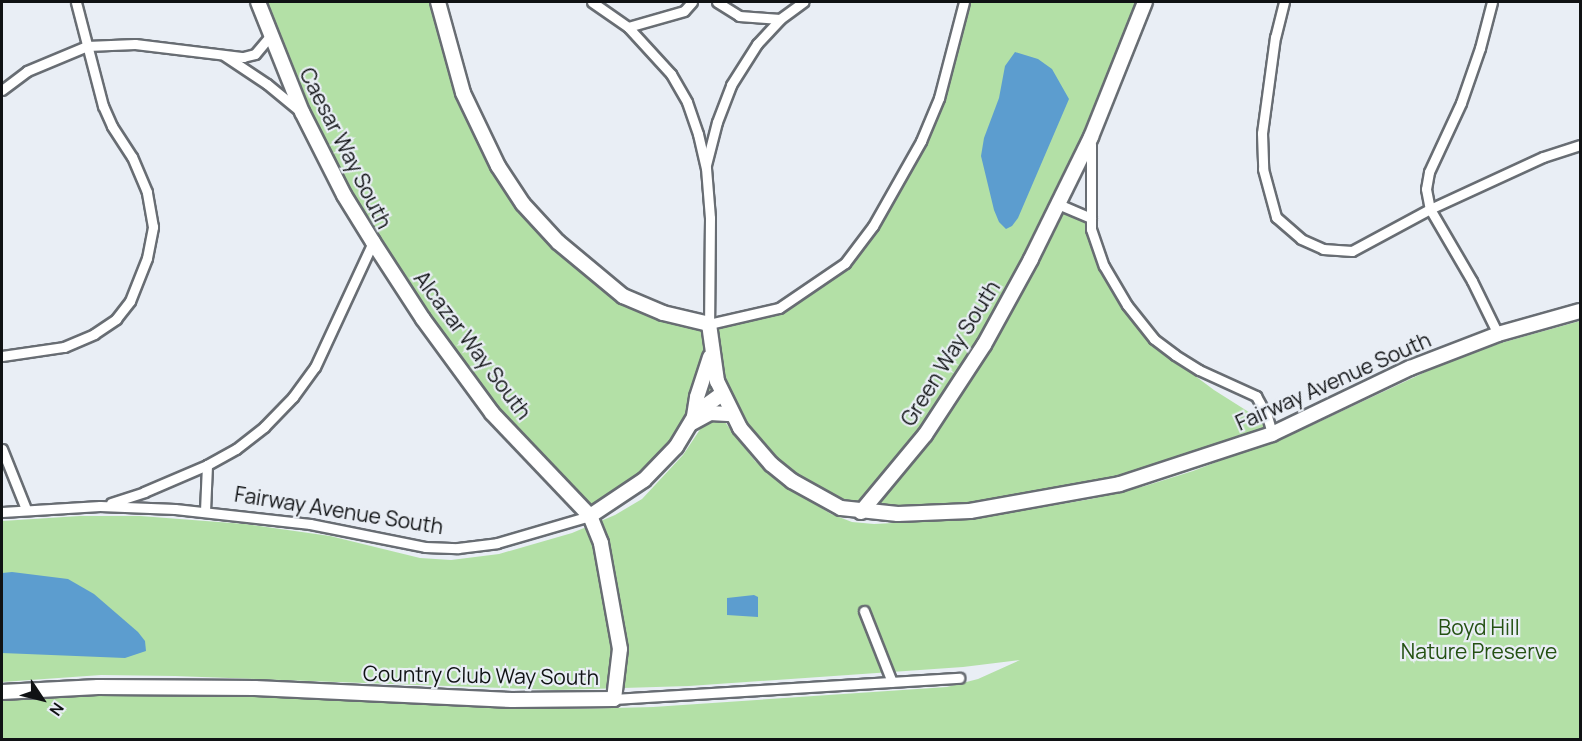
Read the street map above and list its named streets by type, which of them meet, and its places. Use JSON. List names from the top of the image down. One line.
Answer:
{"streets":{"street":["Caesar Way South","Alcazar Way South","Green Way South","Fairway Avenue South","Country Club Way South"]},"crossings":[["Caesar Way South","Alcazar Way South"],["Caesar Way South","Fairway Avenue South"],["Alcazar Way South","Fairway Avenue South"],["Alcazar Way South","Country Club Way South"],["Green Way South","Fairway Avenue South"]],"parks":["Boyd Hill Nature Preserve"],"north":"bottom right"}
